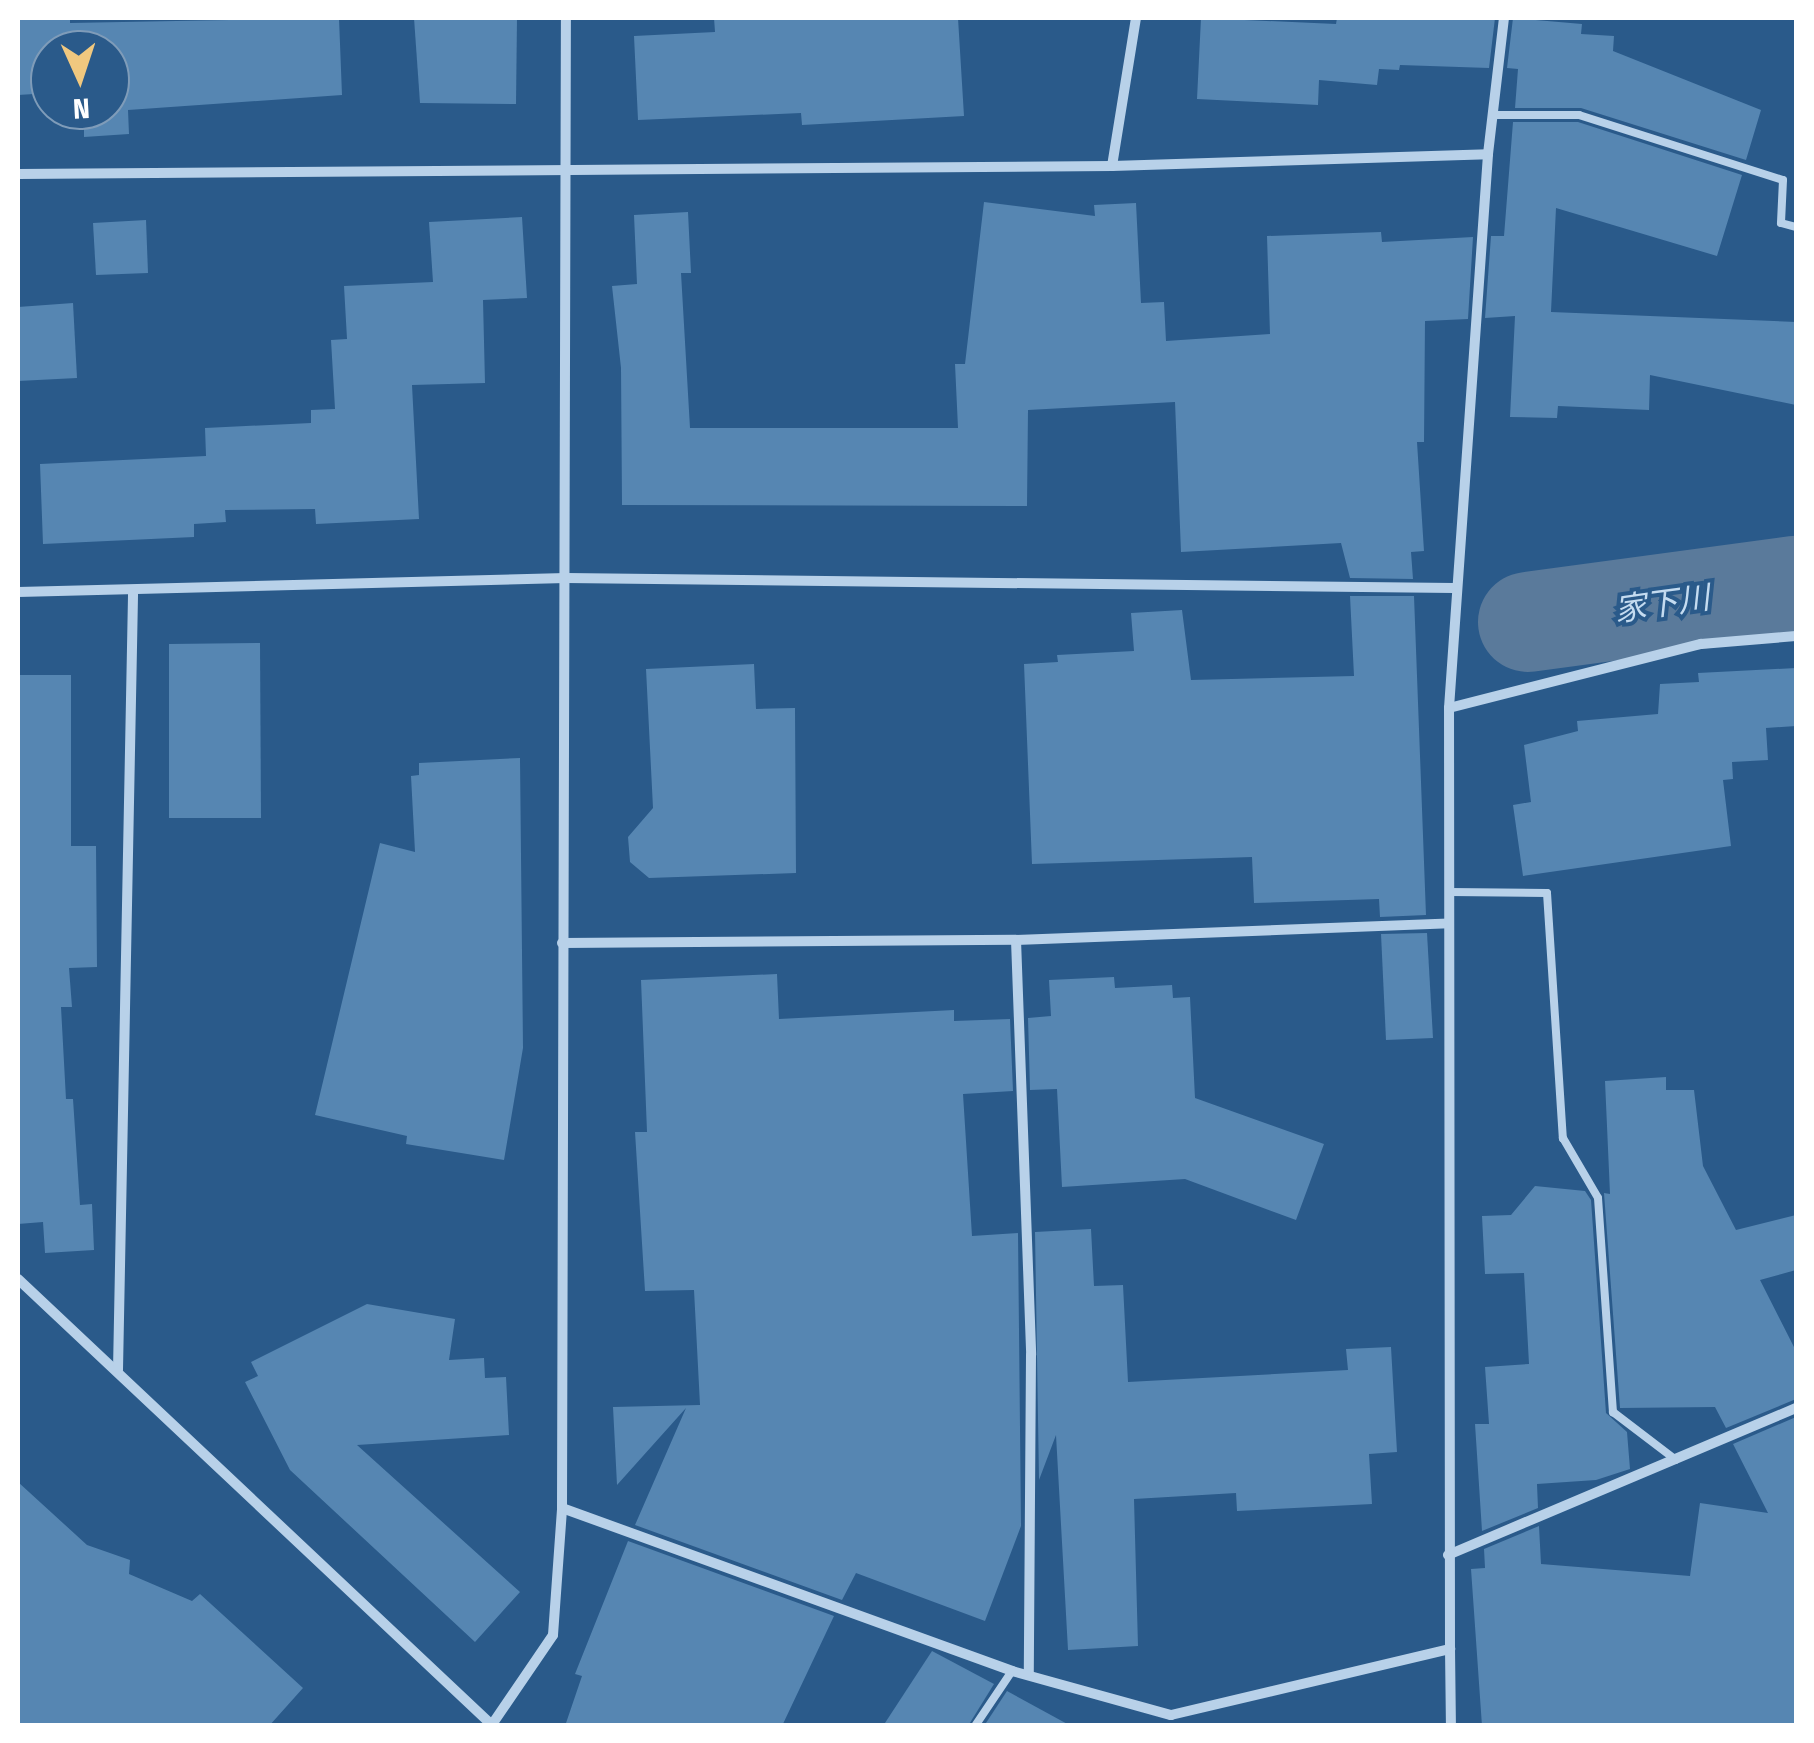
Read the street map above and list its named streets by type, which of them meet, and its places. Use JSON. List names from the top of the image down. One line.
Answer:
{"water":["家下川"],"north":"bottom"}
